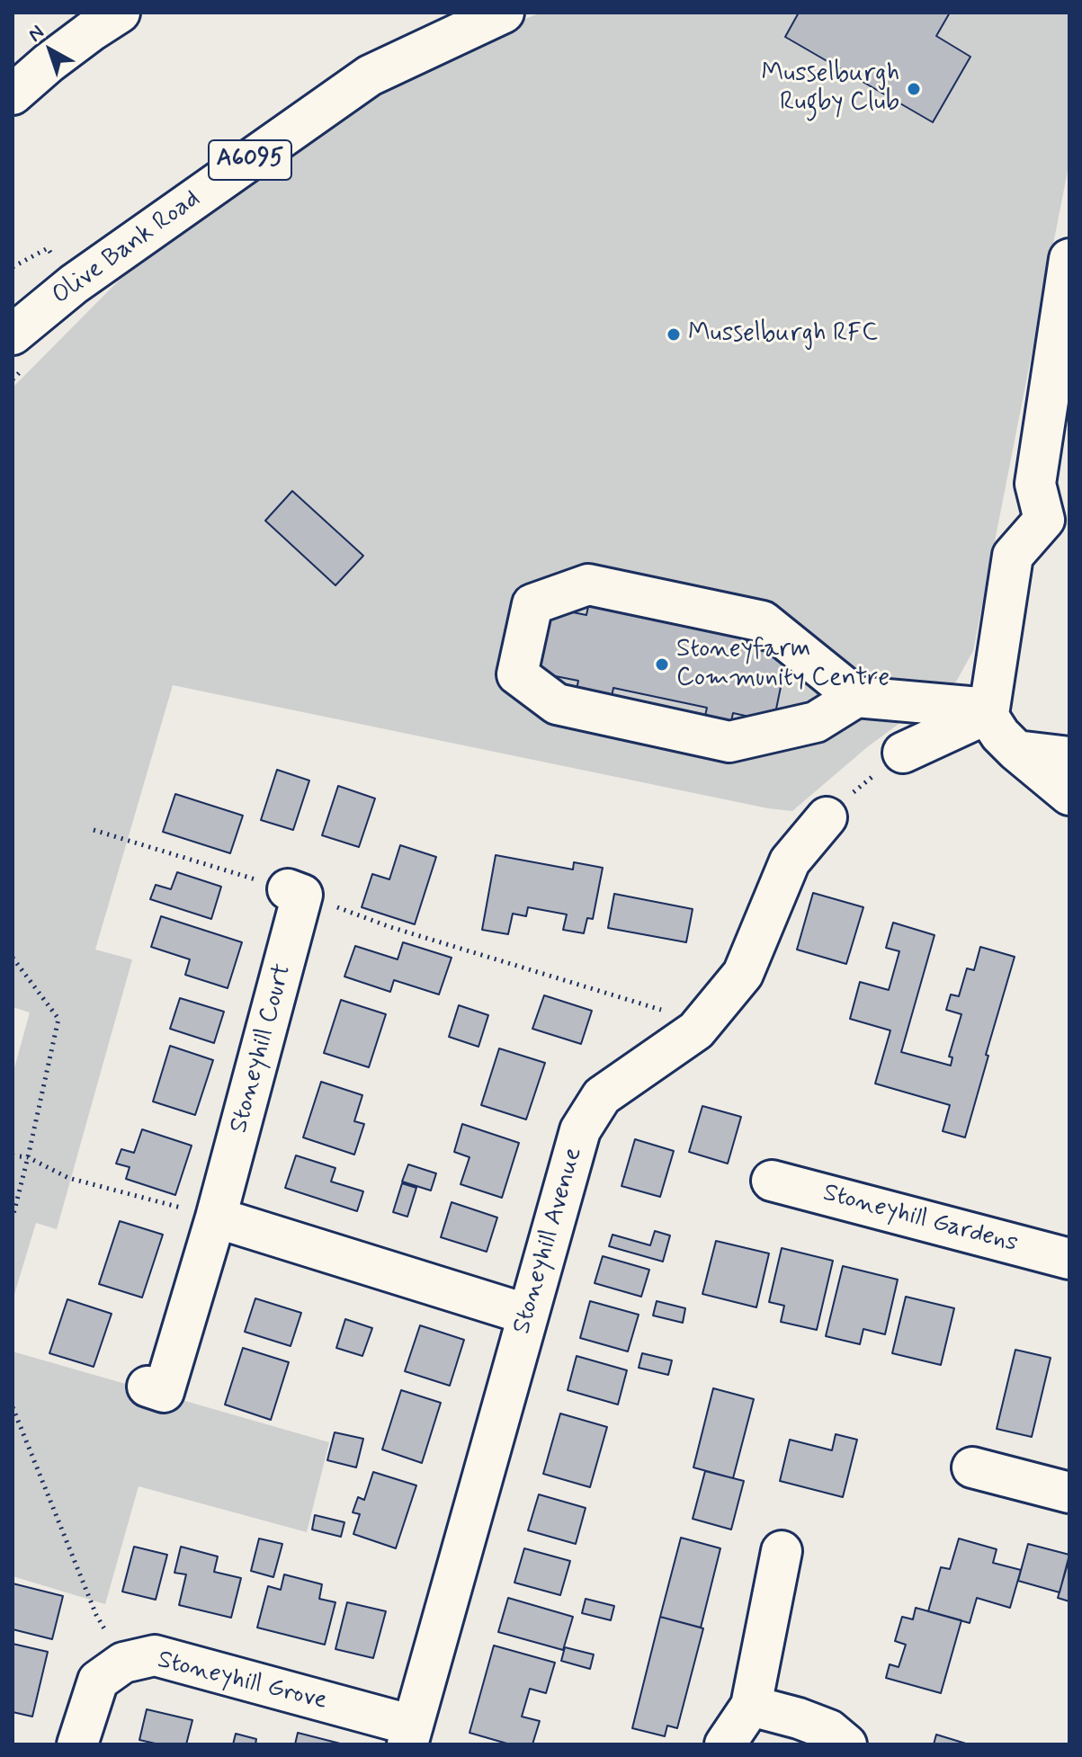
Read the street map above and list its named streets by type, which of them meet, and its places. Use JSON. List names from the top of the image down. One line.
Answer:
{"streets":{"street":["A6095","Olive Bank Road","Stoneyhill Court","Stoneyhill Gardens","Stoneyhill Avenue","Stoneyhill Grove"]},"crossings":[["Stoneyhill Avenue","Stoneyhill Grove"]],"places":["Musselburgh Rugby Club","Musselburgh RFC","Stoneyfarm Community Centre"],"north":"top left"}
